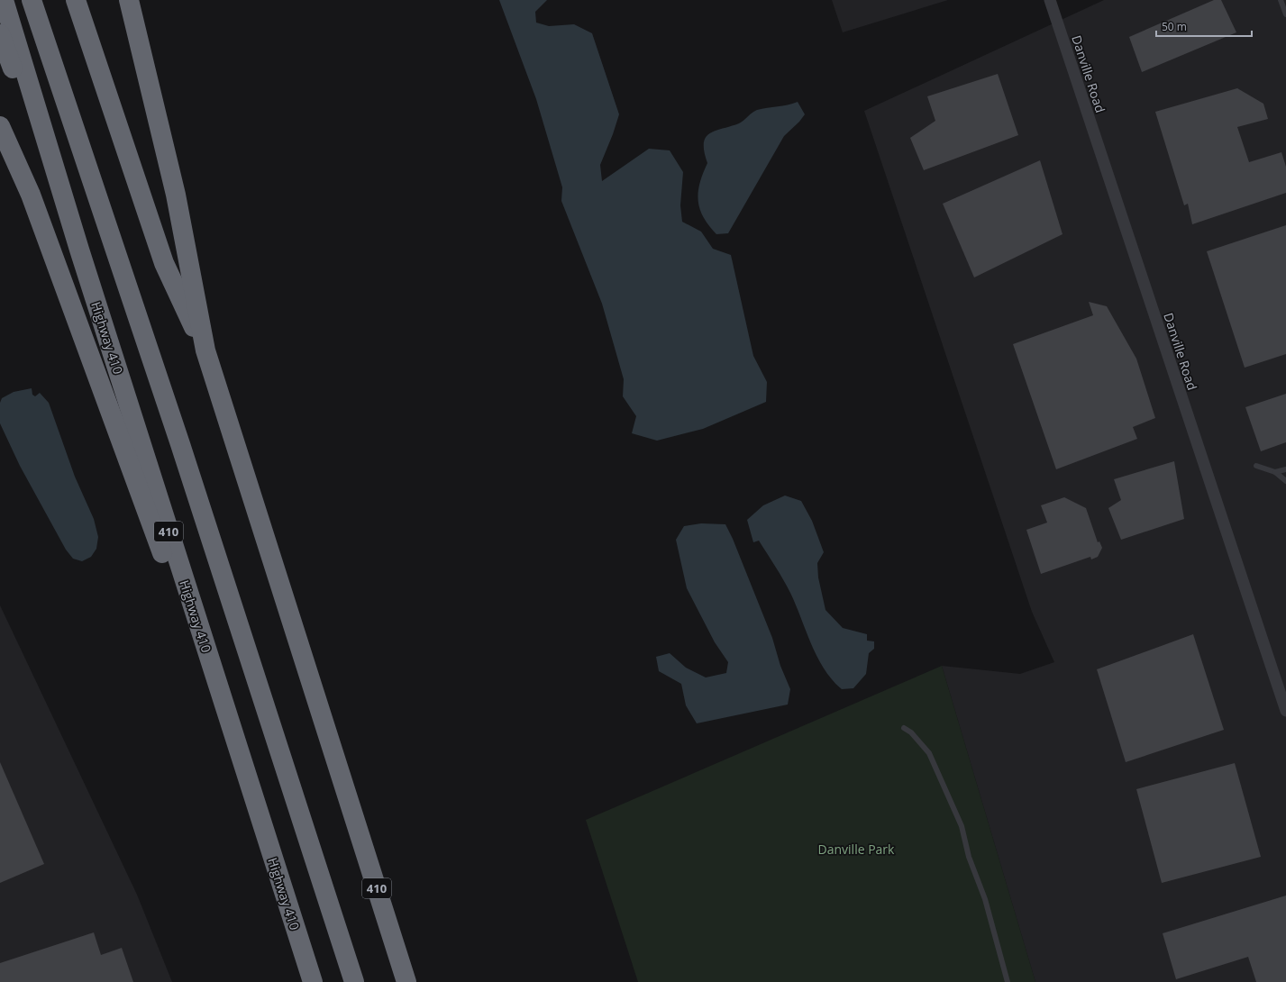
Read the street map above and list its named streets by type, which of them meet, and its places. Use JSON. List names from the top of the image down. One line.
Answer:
{"streets":{"highway":["Highway 410","410"],"street":["Danville Road"]},"parks":["Danville Park"],"scale_bar":"50 m"}
